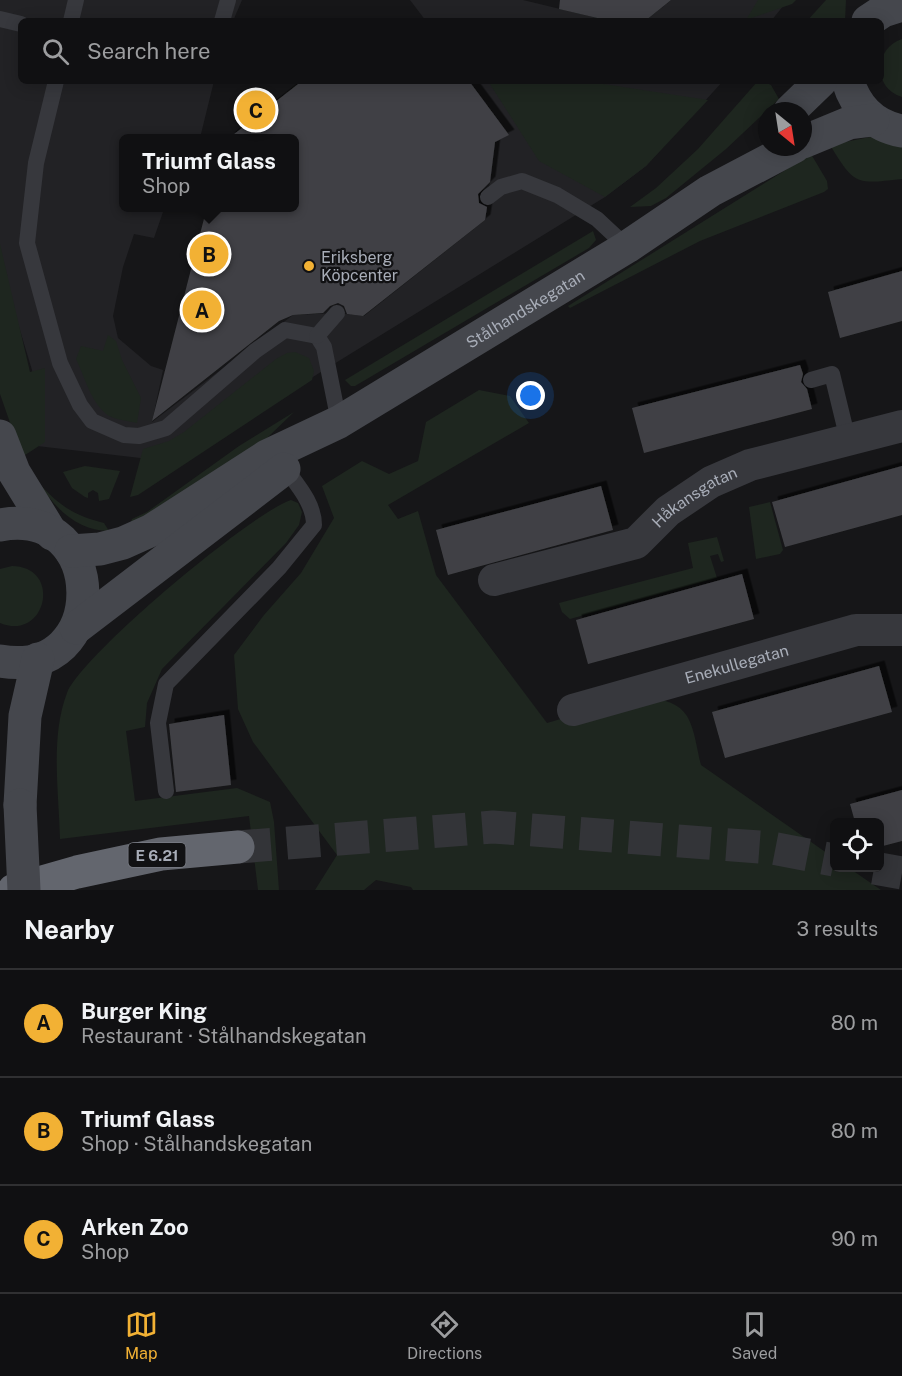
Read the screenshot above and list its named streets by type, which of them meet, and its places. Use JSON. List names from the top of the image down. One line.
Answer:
{"streets":{"highway":["E 6.21"],"street":["Stålhandskegatan","Håkansgatan","Enekullegatan"]},"places":["Eriksberg Köpcenter"],"north":"bottom right","page":{"search":"Search here","pins":["C","B","A"],"popup":["Triumf Glass","Shop"],"heading":["Nearby","3 results"],"list":[{"mark":"A","name":"Burger King","note":"Restaurant · Stålhandskegatan","value":"80 m"},{"mark":"B","name":"Triumf Glass","note":"Shop · Stålhandskegatan","value":"80 m"},{"mark":"C","name":"Arken Zoo","note":"Shop","value":"90 m"}],"nav":["Map","Directions","Saved"]}}
